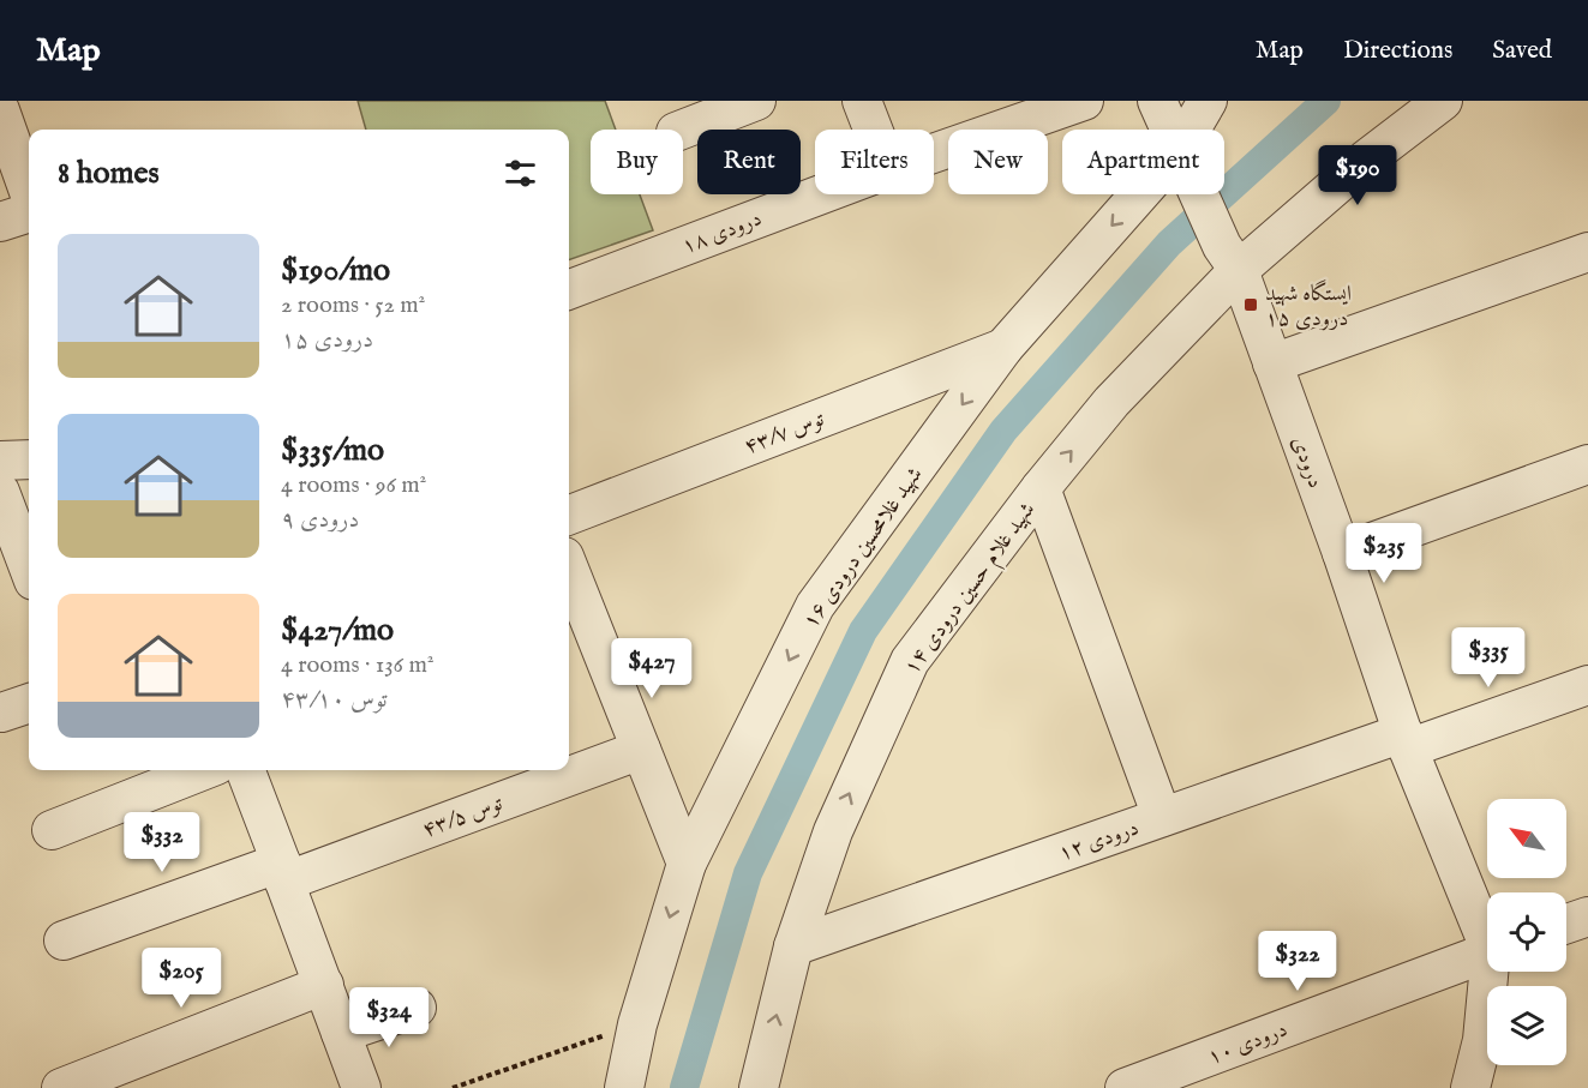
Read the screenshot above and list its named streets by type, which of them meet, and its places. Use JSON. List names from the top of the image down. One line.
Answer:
{"streets":{"street":["درودی ۱۸","توس ۴۳/۷","درودی","شهید غلامحسین درودی ۱۶","شهید غلام حسین درودی ۱۴","توس ۴۳/۵","درودی ۱۲","درودی ۱۰"]},"crossings":[["توس ۴۳/۷","شهید غلامحسین درودی ۱۶"],["درودی","شهید غلام حسین درودی ۱۴"],["درودی","درودی ۱۲"],["شهید غلام حسین درودی ۱۴","درودی ۱۲"]],"one_way":["شهید غلامحسین درودی ۱۶","شهید غلام حسین درودی ۱۴"],"places":{"transit":["ایستگاه شهید درودی ۱۵"]},"north":"top left","page":{"header":"Map","nav":["Map","Directions","Saved"],"chip":["Buy","Rent","Filters","New","Apartment"],"heading":"8 homes","price":["$190","$235","$335","$427","$332","$322","$205","$324"],"list":[{"name":"$190/mo","note":"2 rooms · 52 m² · درودی ۱۵"},{"name":"$335/mo","note":"4 rooms · 96 m² · درودی ۹"},{"name":"$427/mo","note":"4 rooms · 136 m² · توس ۴۳/۱۰"}]}}
